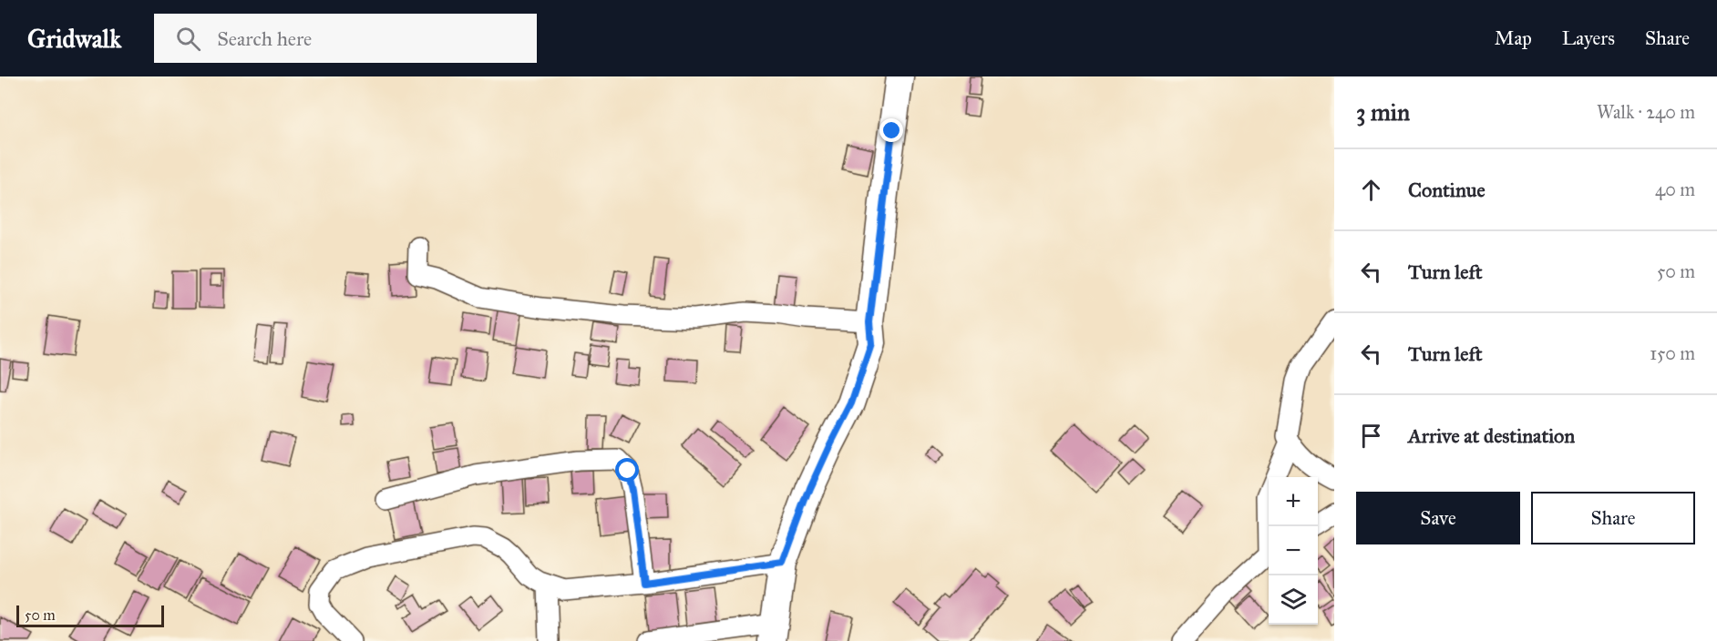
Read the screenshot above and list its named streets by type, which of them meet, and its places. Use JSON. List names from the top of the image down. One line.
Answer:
{"scale_bar":"50 m","page":{"header":"Gridwalk","search":"Search here","nav":["Map","Layers","Share"],"heading":["3 min","Walk · 240 m"],"list":[["Continue","40 m"],["Turn left","50 m"],["Turn left","150 m"],"Arrive at destination"],"buttons":["Save","Share"],"map_buttons":["+","−"],"scale":"50 m"}}
